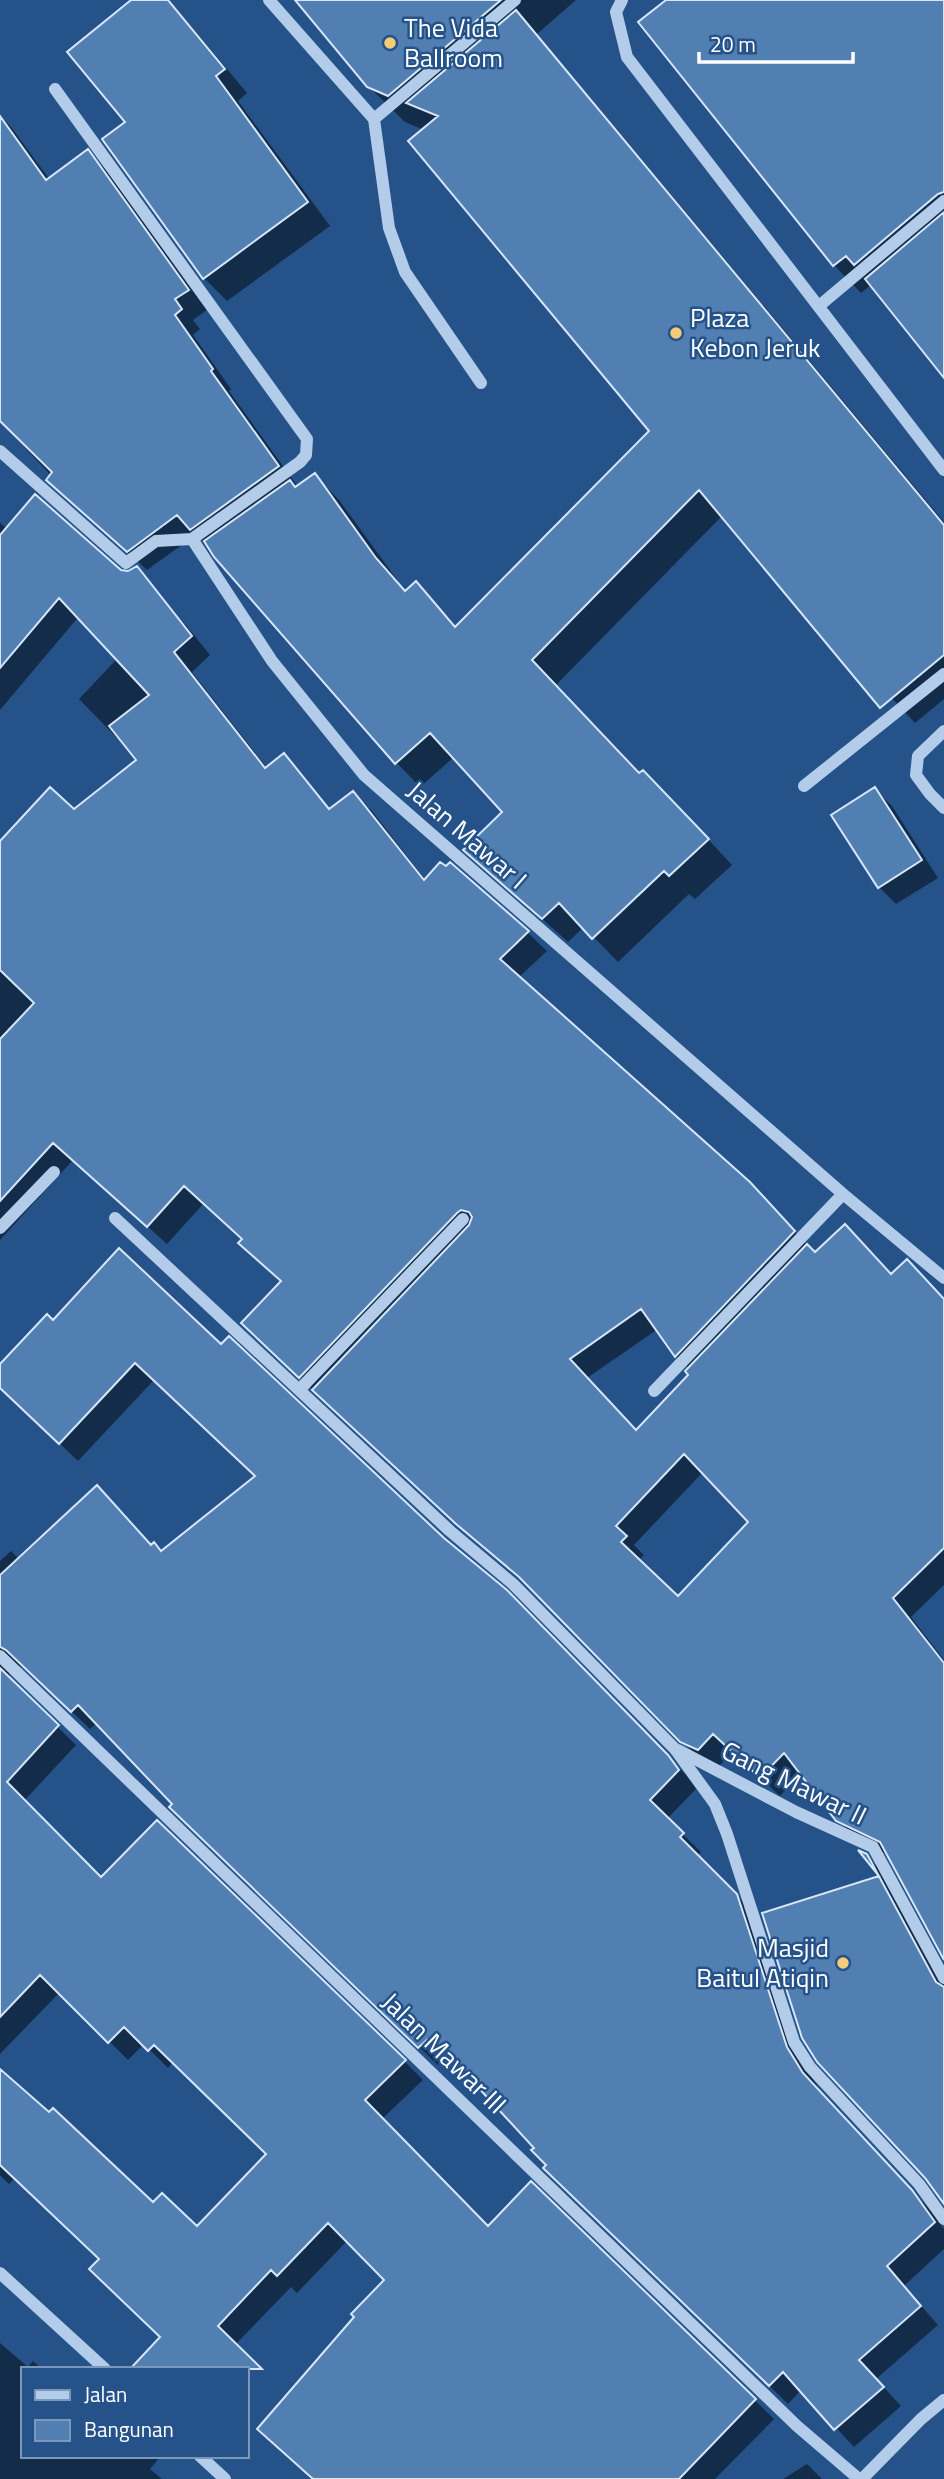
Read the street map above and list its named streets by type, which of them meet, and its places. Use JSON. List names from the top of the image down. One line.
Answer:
{"streets":{"street":["Jalan Mawar I","Gang Mawar II","Jalan Mawar III"]},"places":["The Vida Ballroom","Plaza Kebon Jeruk","Masjid Baitul Atiqin"],"legend":["Jalan","Bangunan"],"scale_bar":"20 m"}
